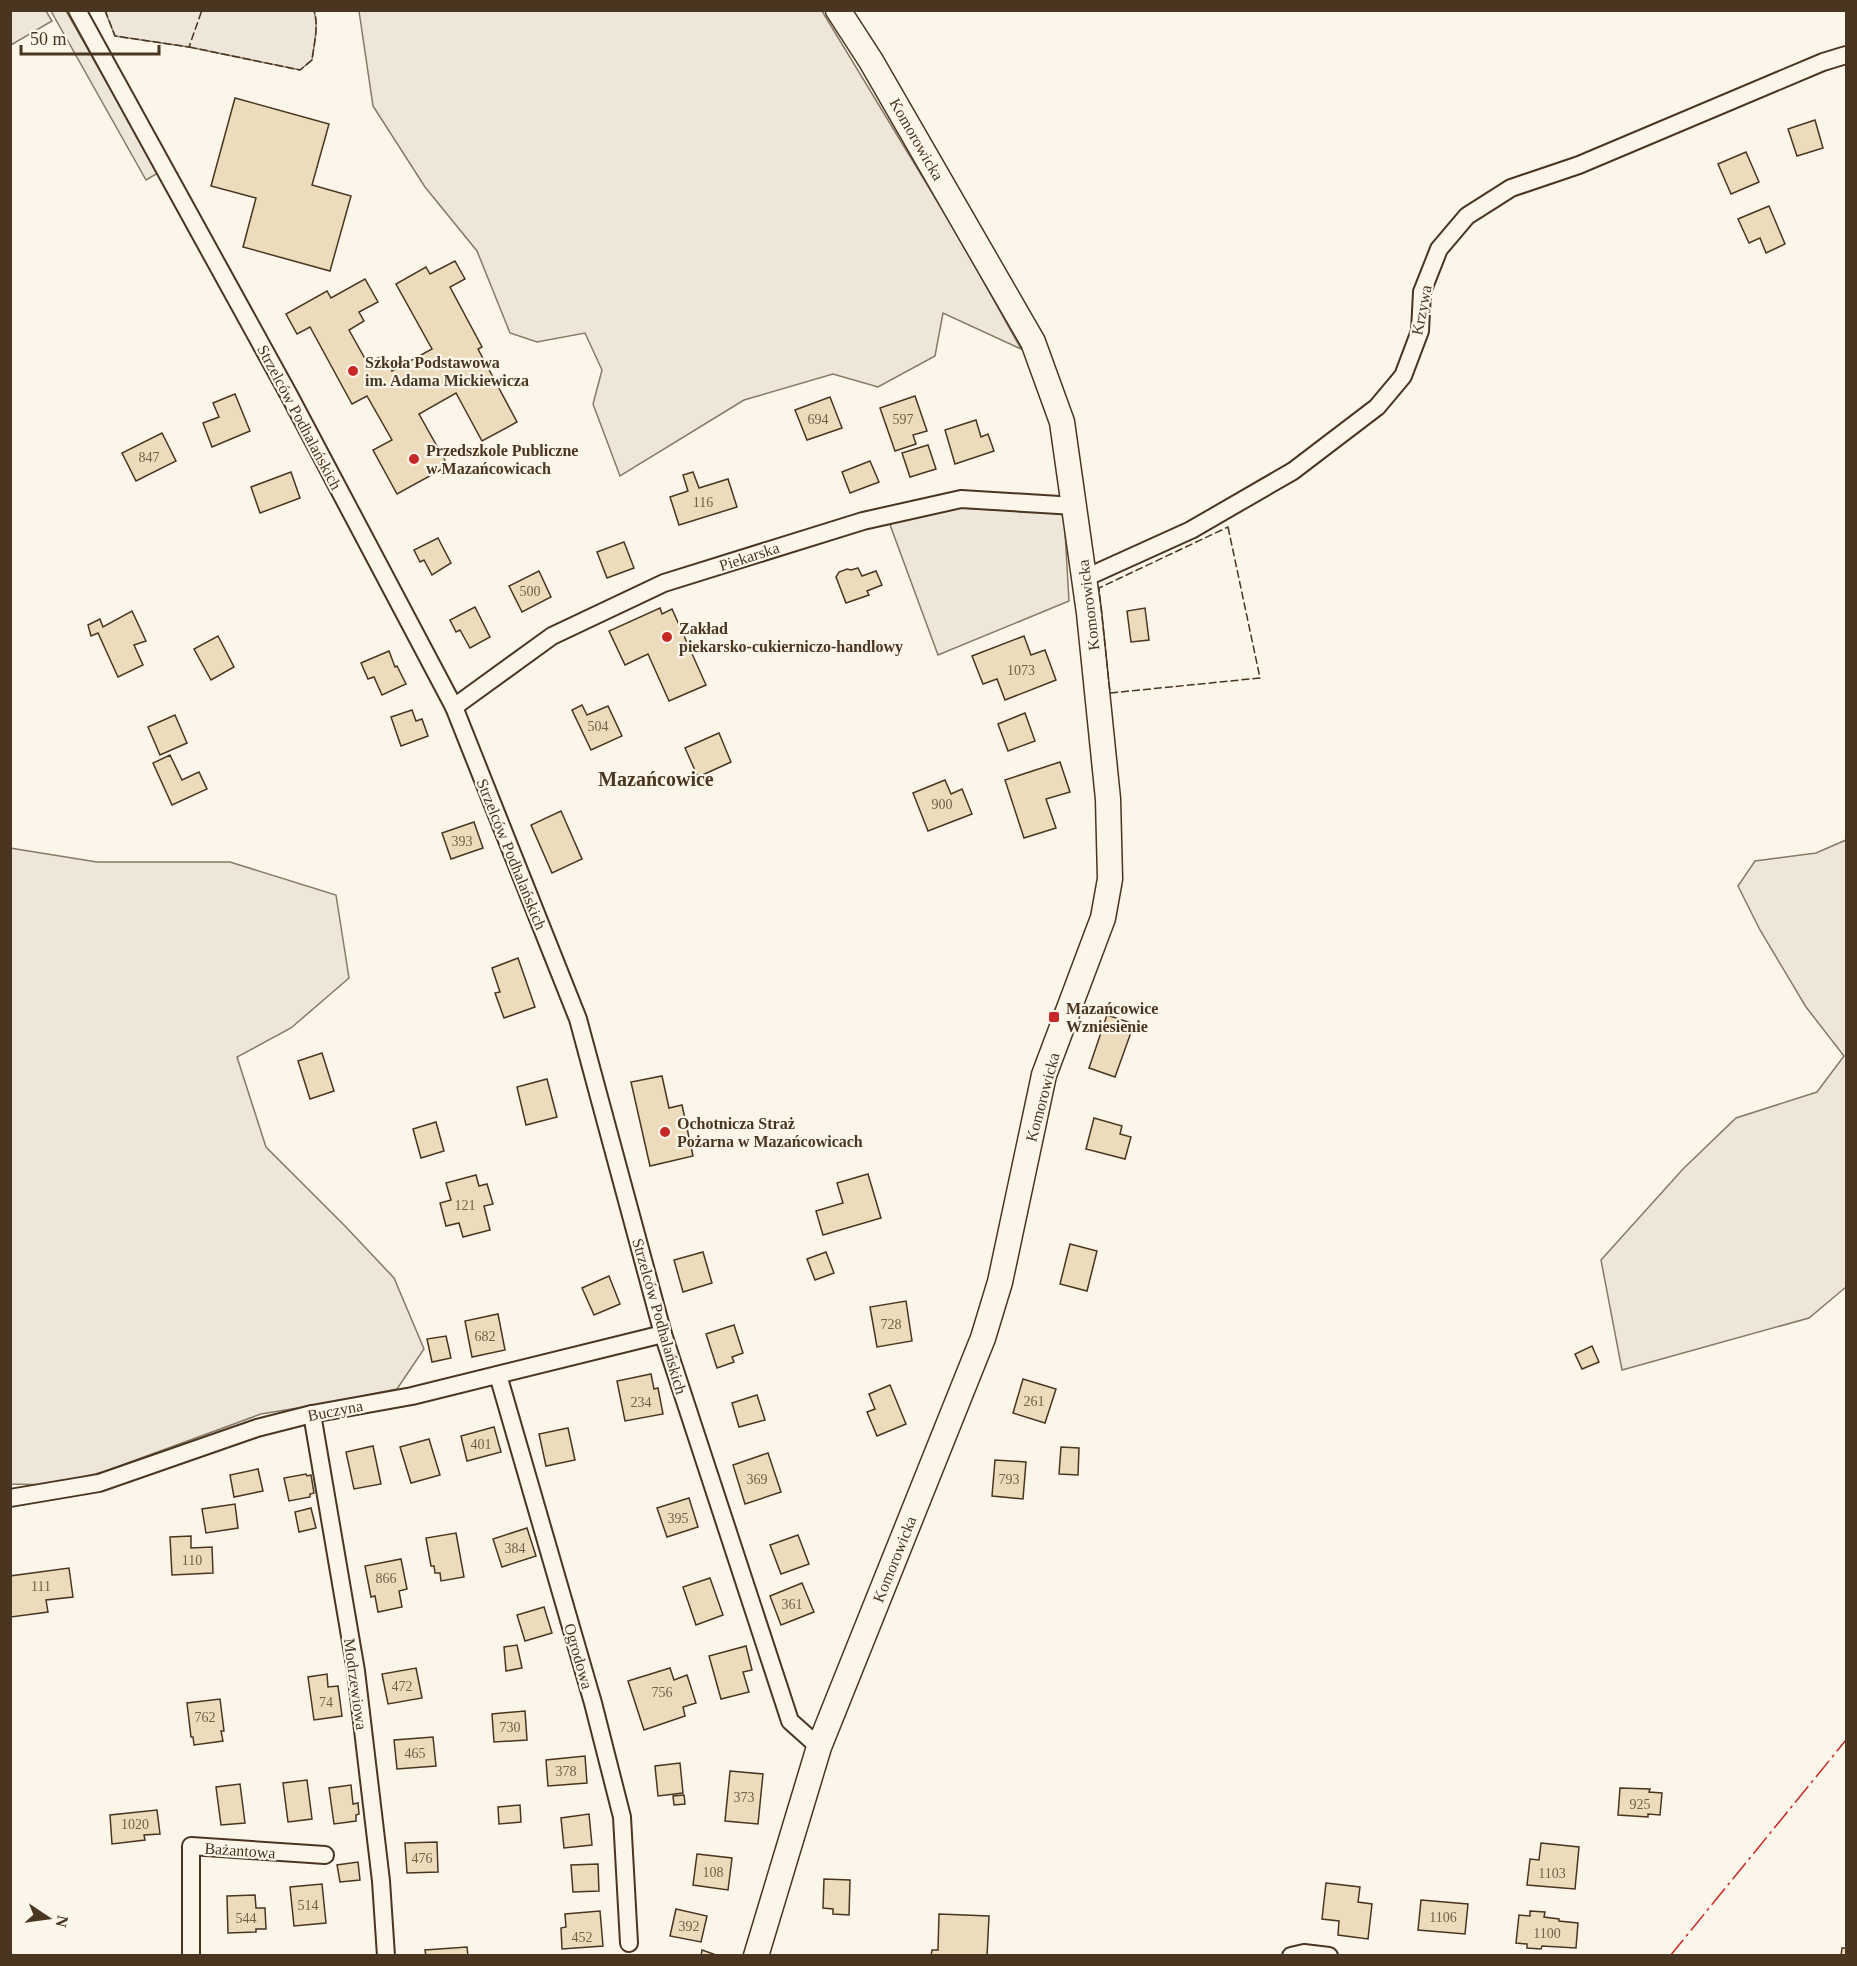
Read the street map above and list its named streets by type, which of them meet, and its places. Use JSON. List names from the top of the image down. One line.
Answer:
{"streets":{"street":["Komorowicka","Krzywa","Strzelców Podhalańskich","Piekarska","Buczyna","Ogrodowa","Modrzewiowa","Bażantowa"]},"crossings":[["Komorowicka","Krzywa"],["Komorowicka","Strzelców Podhalańskich"],["Komorowicka","Piekarska"],["Strzelców Podhalańskich","Piekarska"],["Strzelców Podhalańskich","Buczyna"],["Buczyna","Ogrodowa"],["Buczyna","Modrzewiowa"]],"districts":["Mazańcowice"],"places":{"other":["Szkoła Podstawowa im. Adama Mickiewicza","Przedszkole Publiczne w Mazańcowicach","Zakład piekarsko-cukierniczo-handlowy","Ochotnicza Straż Pożarna w Mazańcowicach"],"transit":["Mazańcowice Wzniesienie"]},"house_numbers":["694","597","847","116","500","1073","504","900","393","121","728","682","261","234","401","369","793","395","384","110","866","111","361","472","756","74","762","730","465","378","373","925","1020","476","108","1103","514","1106","544","392","1100","452"],"scale_bar":"50 m","north":"right"}
